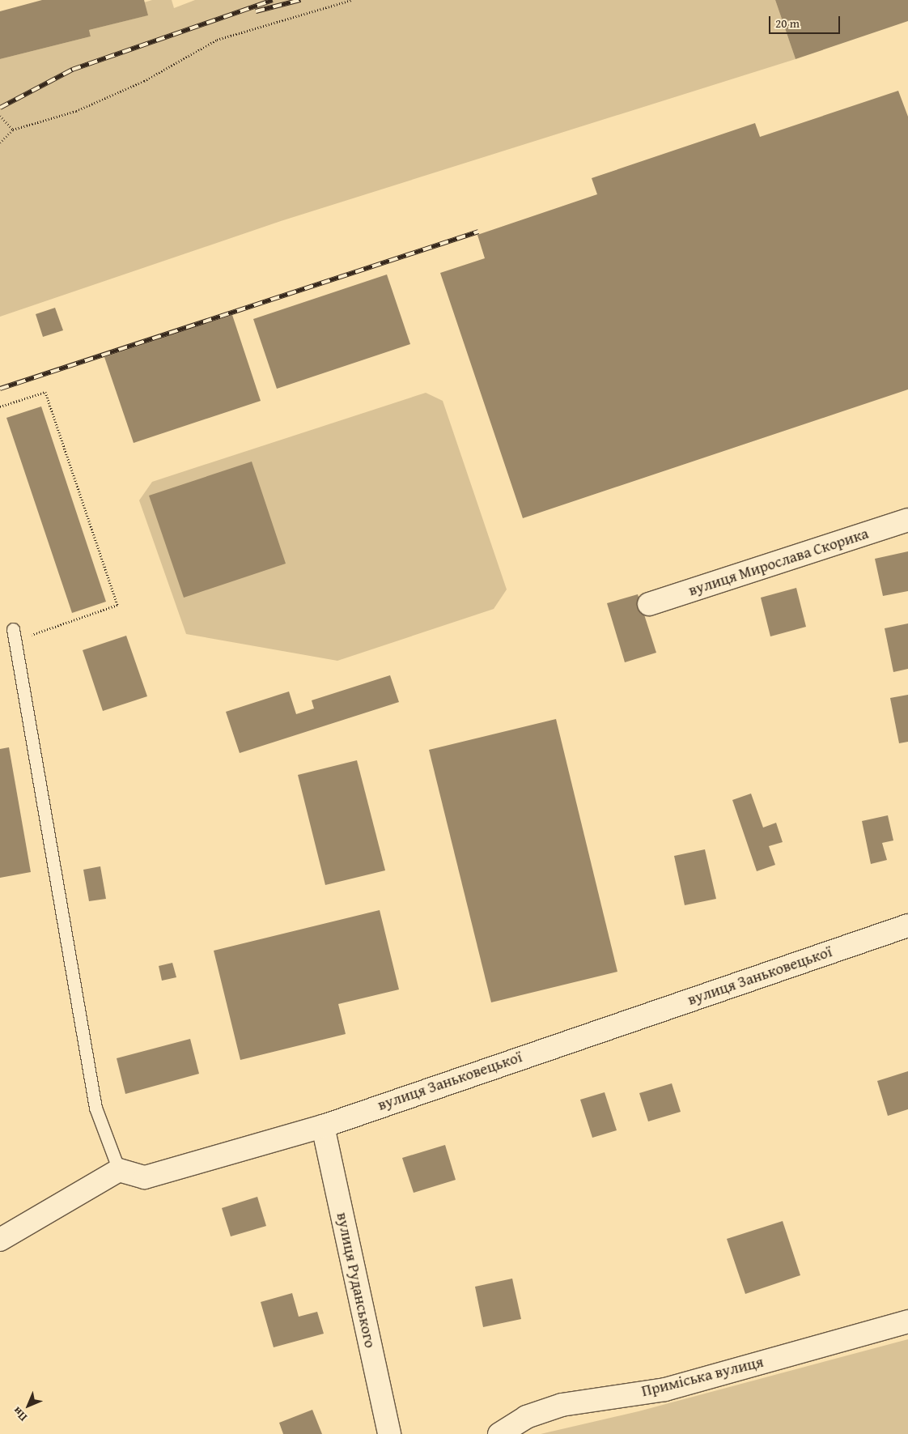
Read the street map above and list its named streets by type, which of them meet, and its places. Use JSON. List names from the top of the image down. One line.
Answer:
{"streets":{"street":["вулиця Мирослава Скорика","вулиця Заньковецької","вулиця Руданського","Приміська вулиця"]},"crossings":[["вулиця Заньковецької","вулиця Руданського"]],"scale_bar":"20 m","north":"bottom left"}
